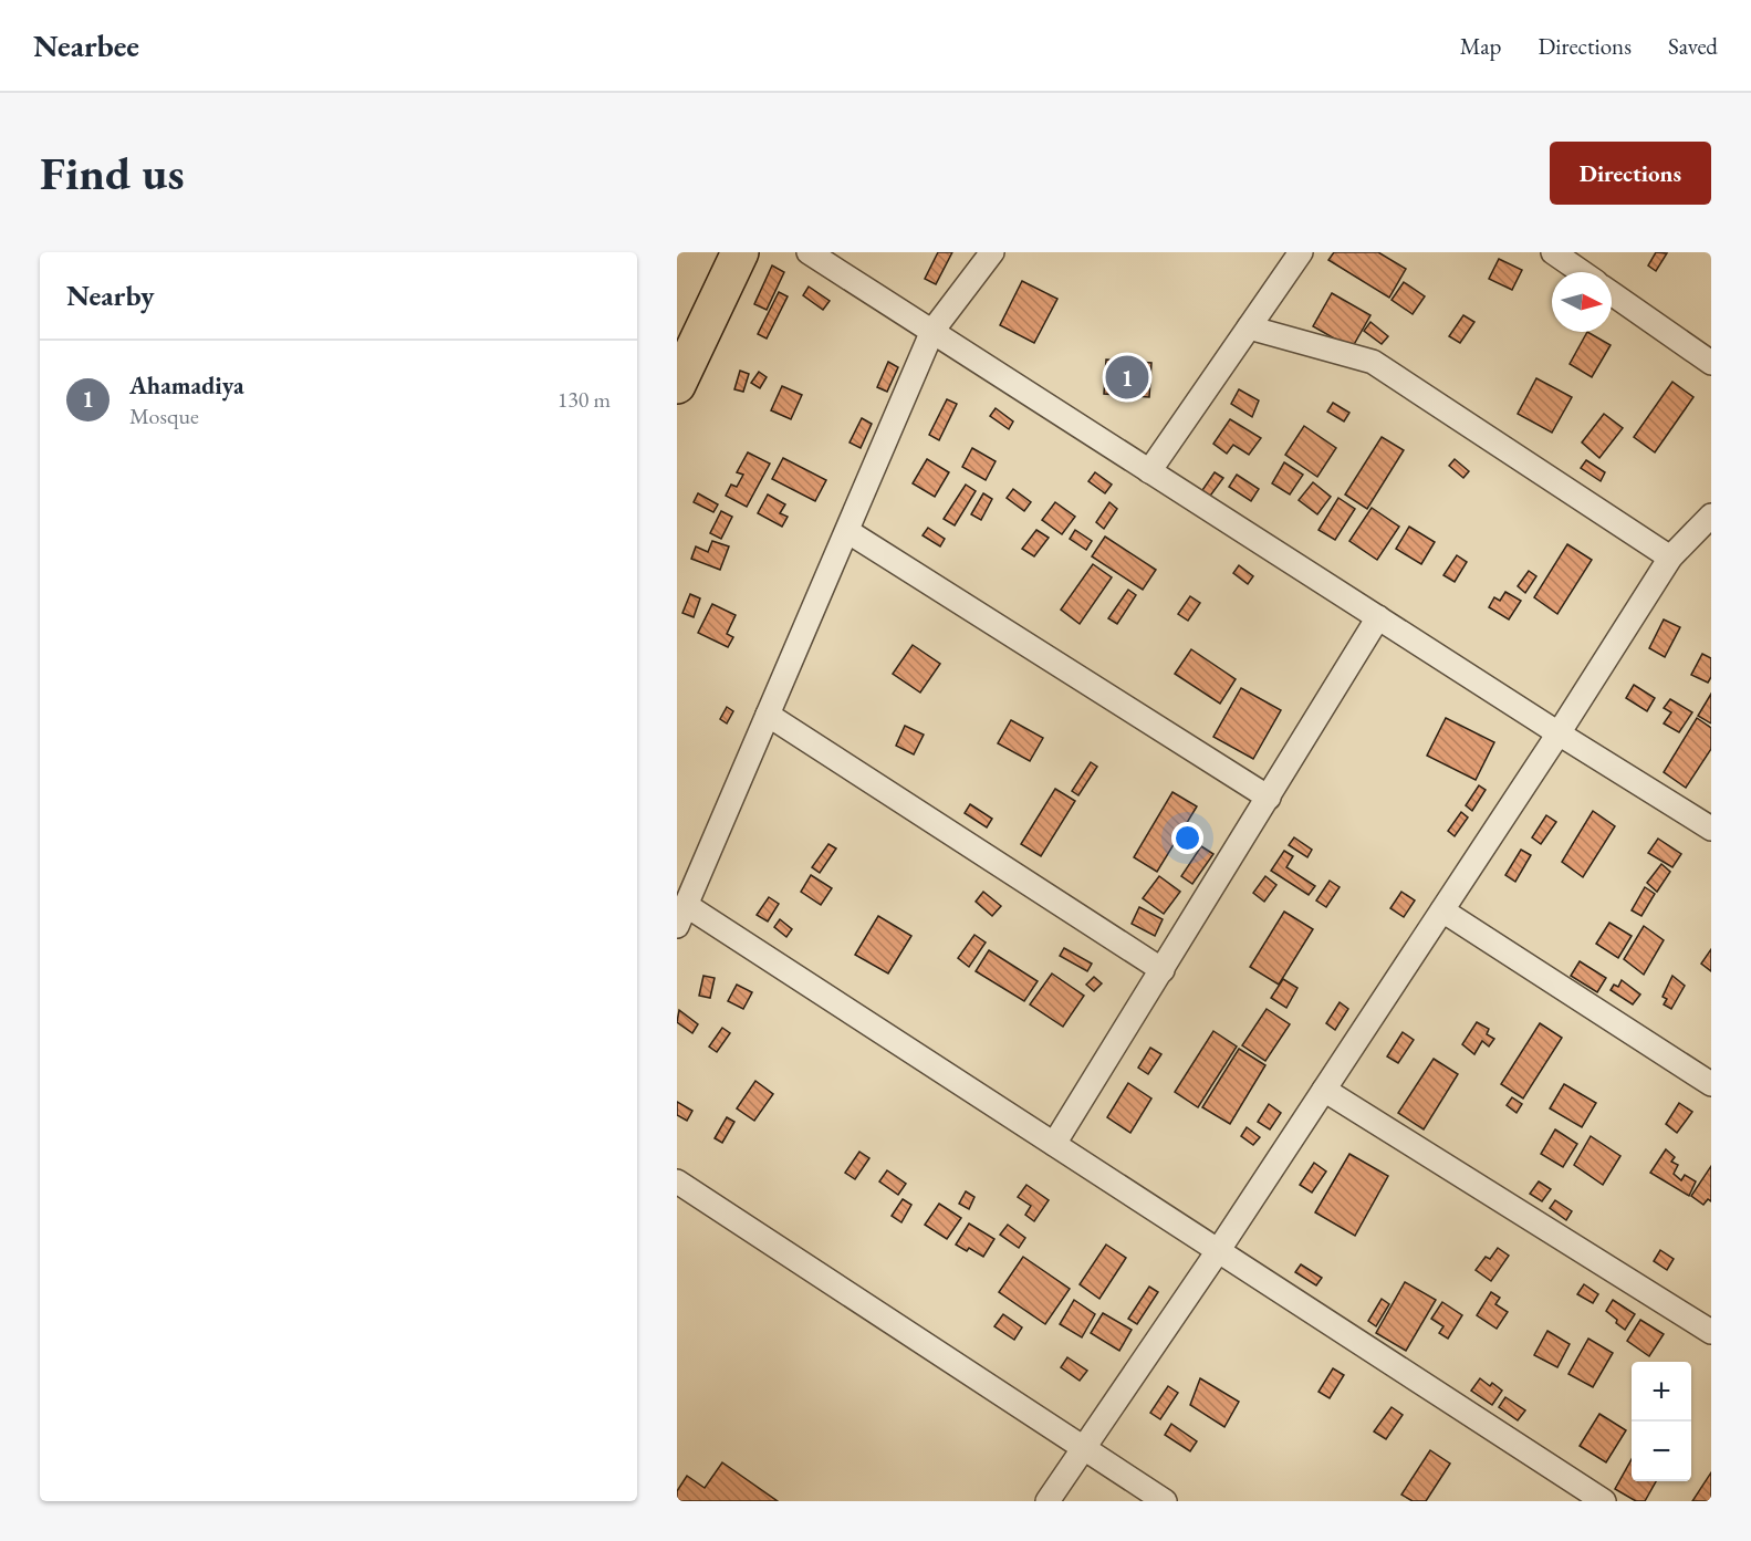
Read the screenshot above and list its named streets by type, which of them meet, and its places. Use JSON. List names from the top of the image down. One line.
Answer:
{"north":"right","page":{"header":"Nearbee","nav":["Map","Directions","Saved"],"buttons":"Directions","title":"Find us","heading":"Nearby","list":[{"mark":"1","name":"Ahamadiya","note":"Mosque","value":"130 m"}],"pins":"1","map_buttons":["+","−"]}}
